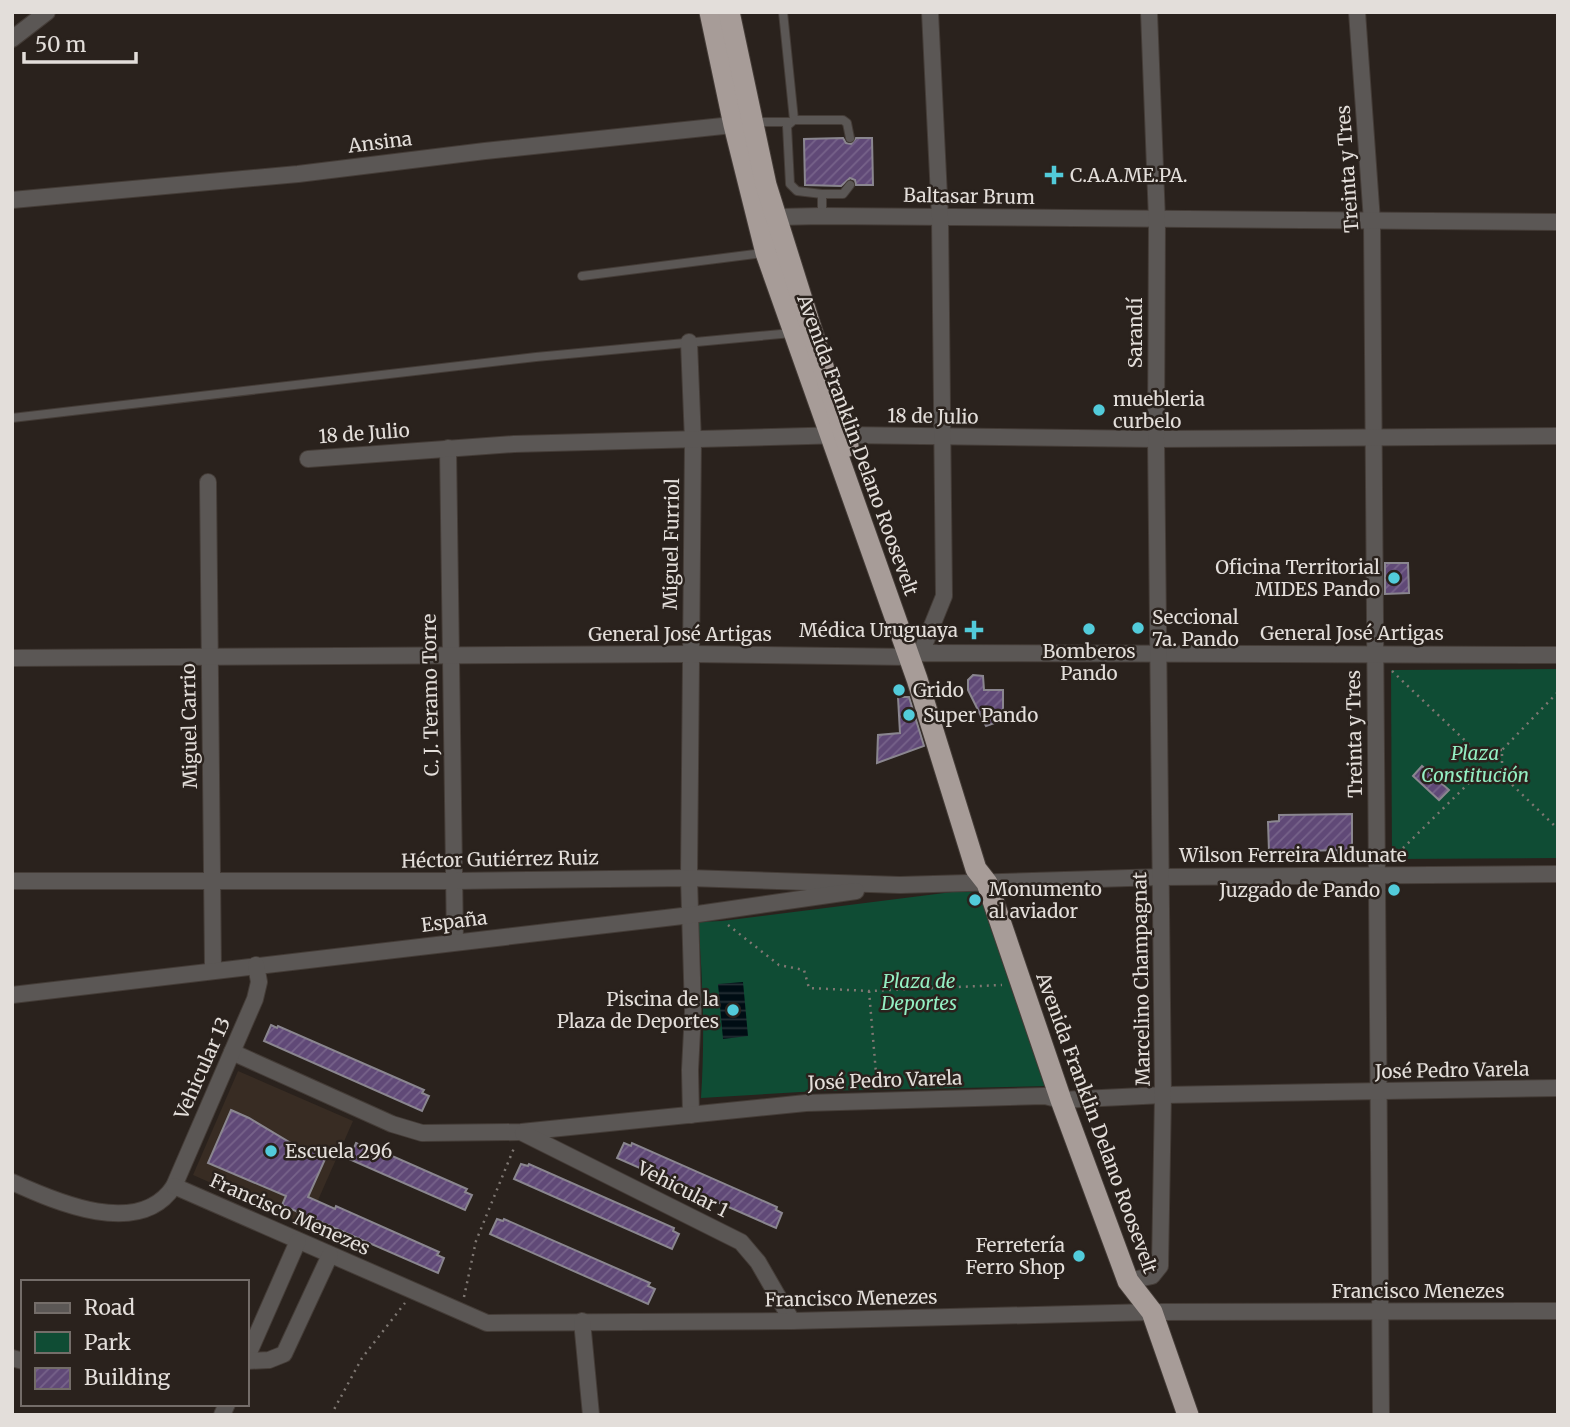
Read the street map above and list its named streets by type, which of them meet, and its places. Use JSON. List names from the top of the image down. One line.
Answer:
{"streets":{"highway":["Avenida Franklin Delano Roosevelt"],"street":["Ansina","Treinta y Tres","Baltasar Brum","Sarandí","18 de Julio","Miguel Furriol","General José Artigas","C. J. Teramo Torre","Miguel Carrio","Wilson Ferreira Aldunate","Héctor Gutiérrez Ruiz","España","Marcelino Champagnat","Vehicular 13","José Pedro Varela","Vehicular 1","Francisco Menezes"]},"crossings":[["Ansina","Avenida Franklin Delano Roosevelt"],["Treinta y Tres","Baltasar Brum"],["Treinta y Tres","18 de Julio"],["Treinta y Tres","General José Artigas"],["Treinta y Tres","Wilson Ferreira Aldunate"],["Treinta y Tres","José Pedro Varela"],["Treinta y Tres","Francisco Menezes"],["Baltasar Brum","Sarandí"],["Baltasar Brum","Avenida Franklin Delano Roosevelt"],["Sarandí","18 de Julio"],["Sarandí","General José Artigas"],["Sarandí","Marcelino Champagnat"],["18 de Julio","Avenida Franklin Delano Roosevelt"],["18 de Julio","Miguel Furriol"],["18 de Julio","C. J. Teramo Torre"],["Avenida Franklin Delano Roosevelt","General José Artigas"],["Avenida Franklin Delano Roosevelt","Wilson Ferreira Aldunate"],["Avenida Franklin Delano Roosevelt","Héctor Gutiérrez Ruiz"],["Avenida Franklin Delano Roosevelt","Marcelino Champagnat"],["Avenida Franklin Delano Roosevelt","José Pedro Varela"],["Avenida Franklin Delano Roosevelt","Francisco Menezes"],["Miguel Furriol","General José Artigas"],["Miguel Furriol","Héctor Gutiérrez Ruiz"],["Miguel Furriol","España"],["Miguel Furriol","José Pedro Varela"],["General José Artigas","C. J. Teramo Torre"],["General José Artigas","Miguel Carrio"],["General José Artigas","Marcelino Champagnat"],["C. J. Teramo Torre","Héctor Gutiérrez Ruiz"],["C. J. Teramo Torre","España"],["Miguel Carrio","Héctor Gutiérrez Ruiz"],["Miguel Carrio","España"],["Wilson Ferreira Aldunate","Héctor Gutiérrez Ruiz"],["Wilson Ferreira Aldunate","Marcelino Champagnat"],["Héctor Gutiérrez Ruiz","España"],["España","Vehicular 13"],["Marcelino Champagnat","José Pedro Varela"],["Vehicular 13","José Pedro Varela"],["Vehicular 13","Francisco Menezes"],["José Pedro Varela","Vehicular 1"],["Vehicular 1","Francisco Menezes"]],"parks":["Plaza Constitución","Plaza de Deportes"],"places":{"health":["C.A.A.ME.PA.","Médica Uruguaya"],"other":["muebleria curbelo","Oficina Territorial MIDES Pando","Seccional 7a. Pando","Bomberos Pando","Grido","Super Pando","Juzgado de Pando","Monumento al aviador","Piscina de la Plaza de Deportes","Escuela 296","Ferretería Ferro Shop"]},"legend":["Road","Park","Building"],"scale_bar":"50 m"}
